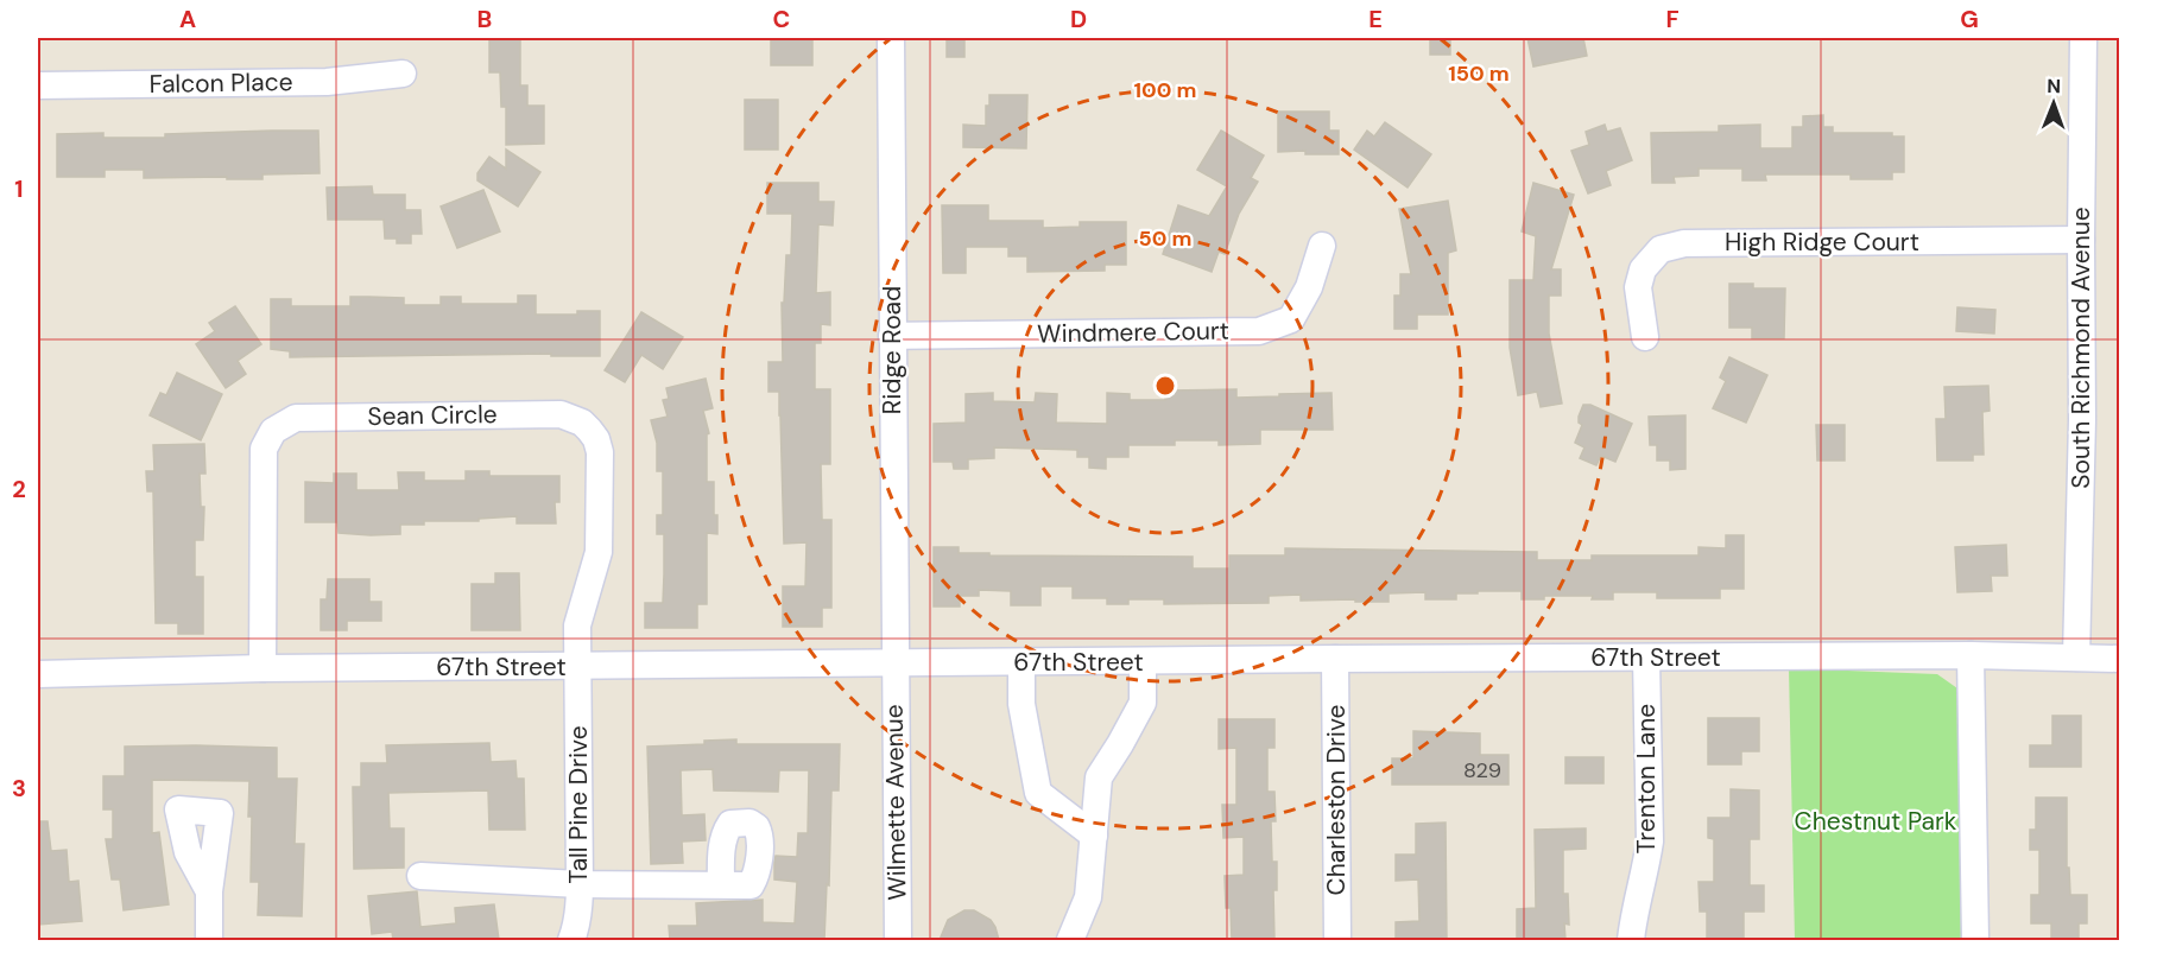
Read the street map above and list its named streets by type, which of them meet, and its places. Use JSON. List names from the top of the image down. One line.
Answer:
{"streets":{"street":["Falcon Place","High Ridge Court","Windmere Court","South Richmond Avenue","Ridge Road","Sean Circle","67th Street","Trenton Lane","Charleston Drive","Wilmette Avenue","Tall Pine Drive"]},"crossings":[["High Ridge Court","South Richmond Avenue"],["Windmere Court","Ridge Road"],["South Richmond Avenue","67th Street"],["Ridge Road","67th Street"],["Ridge Road","Wilmette Avenue"],["Sean Circle","67th Street"],["Sean Circle","Tall Pine Drive"],["67th Street","Trenton Lane"],["67th Street","Charleston Drive"],["67th Street","Wilmette Avenue"],["67th Street","Tall Pine Drive"]],"parks":["Chestnut Park"],"house_numbers":["829"],"north":"top","grid":{"columns":["A","B","C","D","E","F","G"],"rows":["1","2","3"]},"rings":["150 m","100 m","50 m"]}
